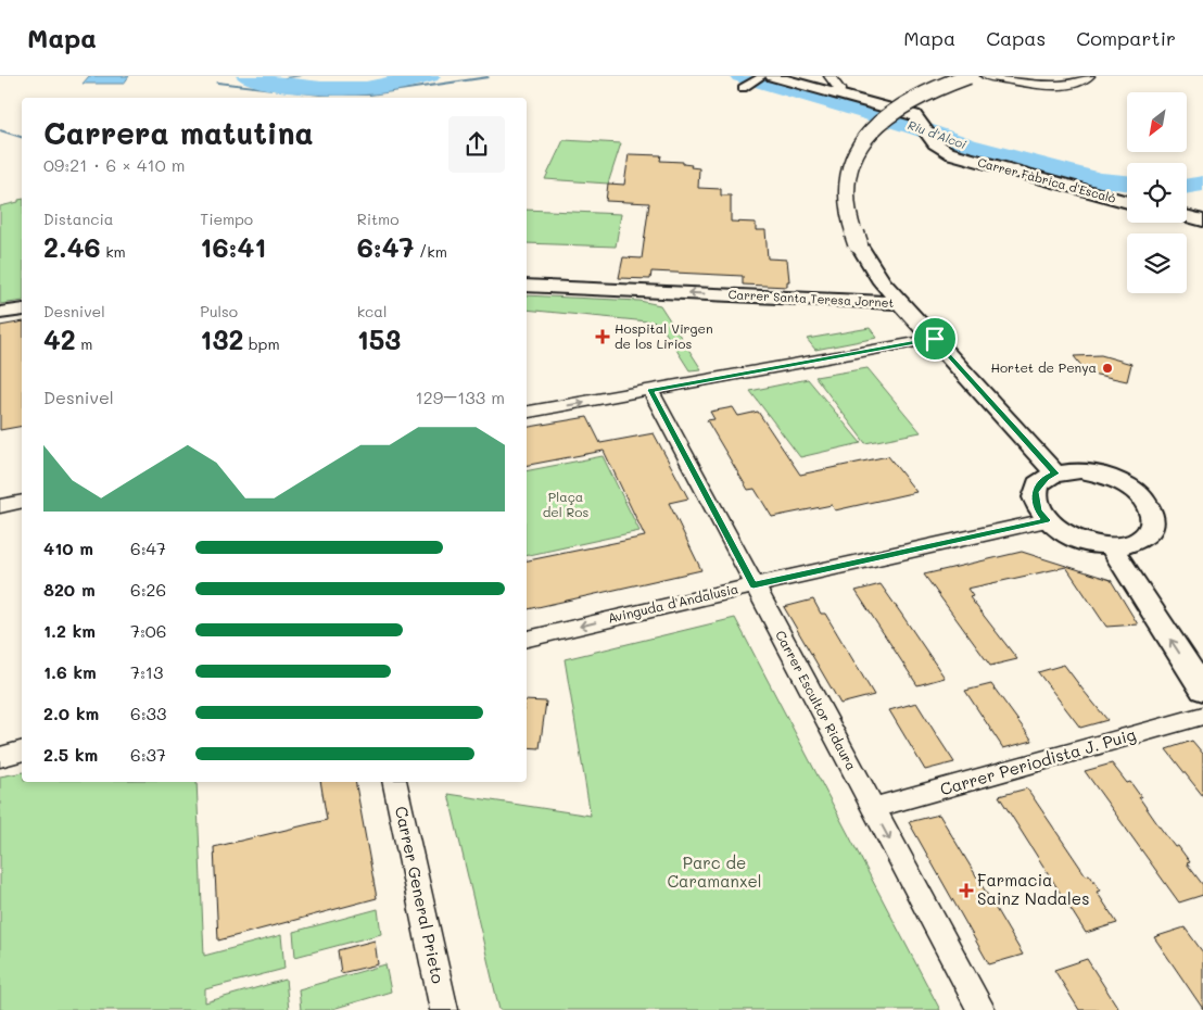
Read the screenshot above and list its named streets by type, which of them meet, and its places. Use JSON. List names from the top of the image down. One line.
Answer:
{"streets":{"street":["Carrer Fàbrica d'Escaló","Carrer Santa Teresa Jornet","Avinguda d'Andalusia","Carrer Escultor Ridaura","Carrer Periodista J. Puig","Carrer General Prieto"]},"crossings":[["Carrer Santa Teresa Jornet","Avinguda d'Andalusia"],["Avinguda d'Andalusia","Carrer Escultor Ridaura"],["Carrer Escultor Ridaura","Carrer Periodista J. Puig"]],"one_way":["Avinguda d'Andalusia"],"water":["Riu d'Alcoi"],"parks":["Plaça del Ros","Parc de Caramanxel"],"places":{"health":["Hospital Virgen de los Lirios","Farmacia Sainz Nadales"],"other":["Hortet de Penya"]},"north":"bottom left","page":{"header":"Mapa","nav":["Mapa","Capas","Compartir"],"heading":["Carrera matutina","09:21 · 6 × 410 m"],"stats":[["Distancia","2.46 km"],["Tiempo","16:41"],["Ritmo","6:47 /km"],["Desnivel","42 m"],["Pulso","132 bpm"],["kcal","153"]],"chart":["Desnivel","129–133 m"],"list":[{"name":"410 m","note":"6:47"},{"name":"820 m","note":"6:26"},{"name":"1.2 km","note":"7:06"},{"name":"1.6 km","note":"7:13"},{"name":"2.0 km","note":"6:33"},{"name":"2.5 km","note":"6:37"}]}}
